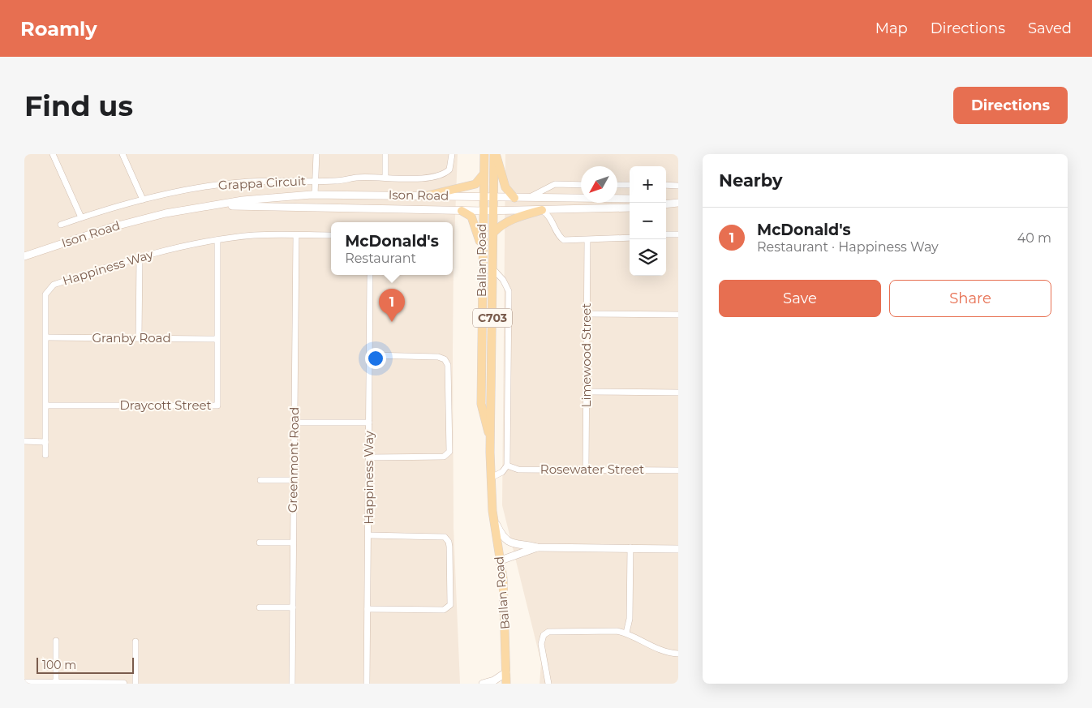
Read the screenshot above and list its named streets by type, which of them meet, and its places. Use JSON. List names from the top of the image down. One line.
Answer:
{"streets":{"main road":["Ison Road","Ballan Road","C703"],"street":["Grappa Circuit","Happiness Way","Granby Road","Limewood Street","Draycott Street","Greenmont Road","Rosewater Street"]},"crossings":[["Ison Road","Ballan Road"],["Ballan Road","Rosewater Street"],["Happiness Way","Granby Road"],["Happiness Way","Draycott Street"],["Happiness Way","Greenmont Road"],["Granby Road","Draycott Street"],["Limewood Street","Rosewater Street"]],"scale_bar":"100 m","north":"bottom left","page":{"header":"Roamly","nav":["Map","Directions","Saved"],"buttons":["Directions",["Save","Share"]],"title":"Find us","heading":"Nearby","map_buttons":["+","−"],"list":[{"mark":"1","name":"McDonald's","note":"Restaurant · Happiness Way","value":"40 m"}],"popup":["McDonald's","Restaurant"],"pins":"1","scale":"100 m"}}
